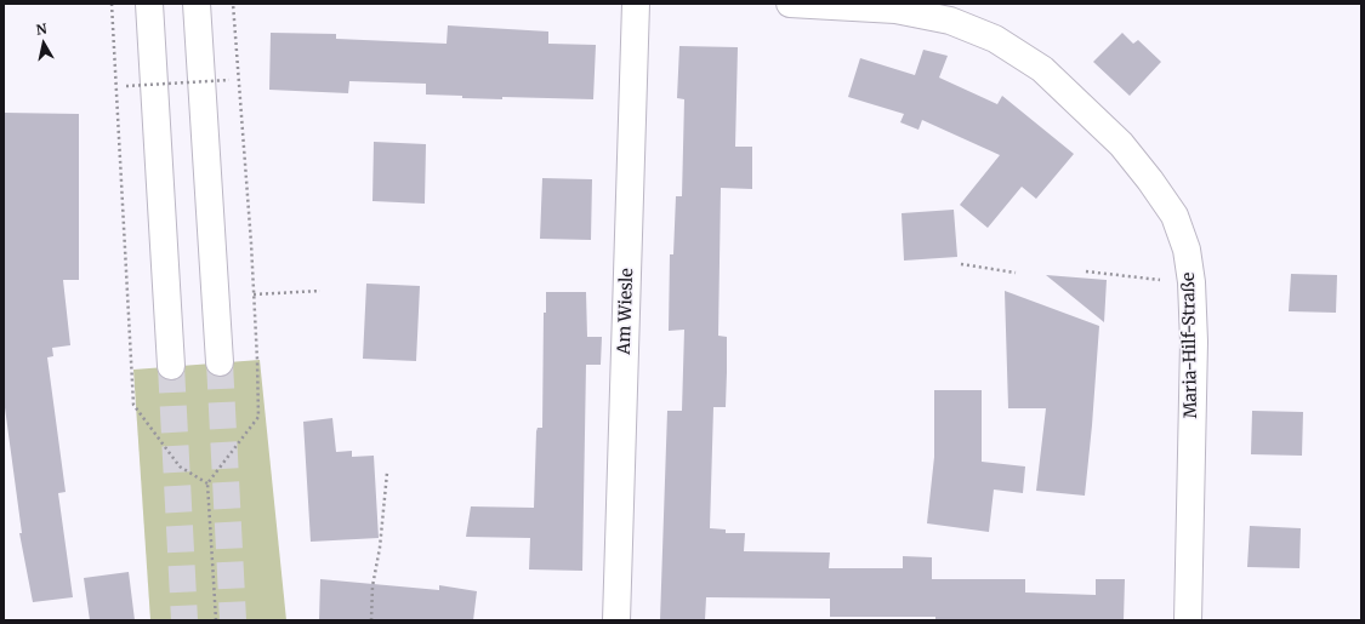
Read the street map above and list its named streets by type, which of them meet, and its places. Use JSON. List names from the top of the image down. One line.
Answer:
{"streets":{"main road":["Am Wiesle","Maria-Hilf-Straße"]},"north":"top"}
